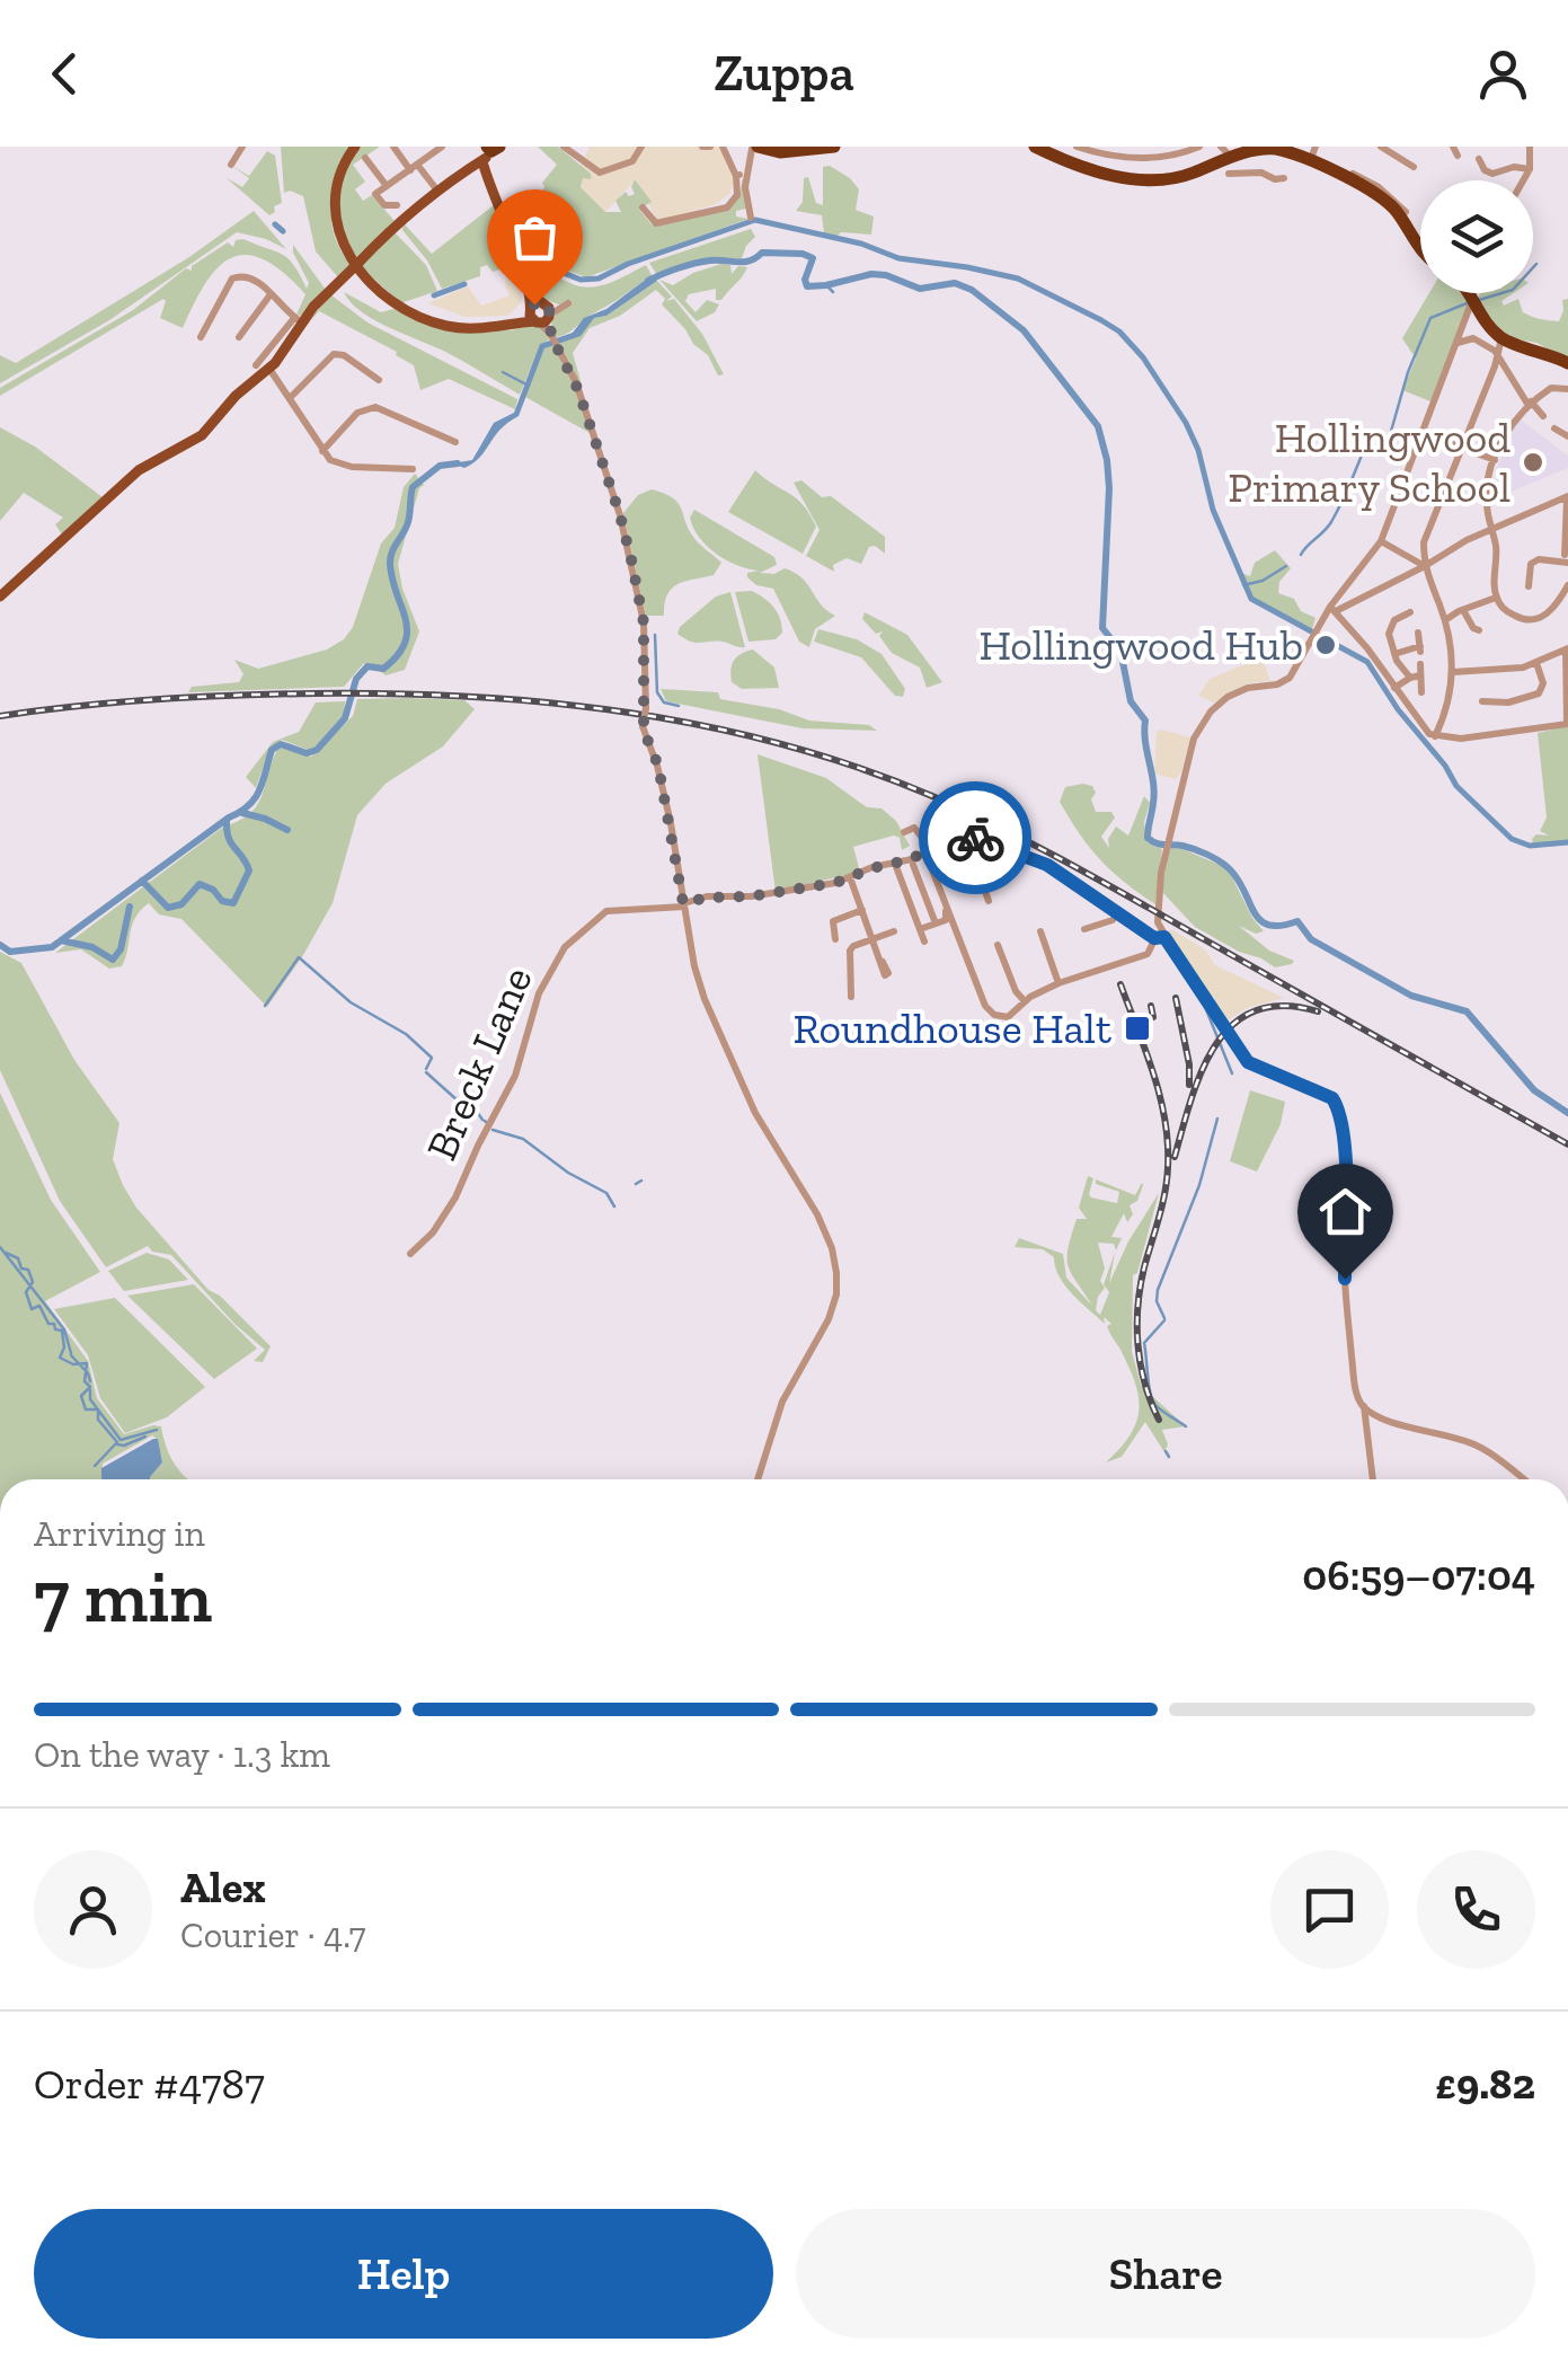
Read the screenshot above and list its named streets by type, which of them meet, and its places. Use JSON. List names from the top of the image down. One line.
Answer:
{"streets":{"street":["Breck Lane"]},"places":{"other":["Hollingwood Primary School","Hollingwood Hub"],"transit":["Roundhouse Halt"]},"page":{"header":"Zuppa","heading":["7 min","Arriving in","06:59–07:04"],"panel":["Alex","Courier · 4.7","Order #4787","£9.82"],"bar":"On the way · 1.3 km","buttons":["Help","Share"]}}
